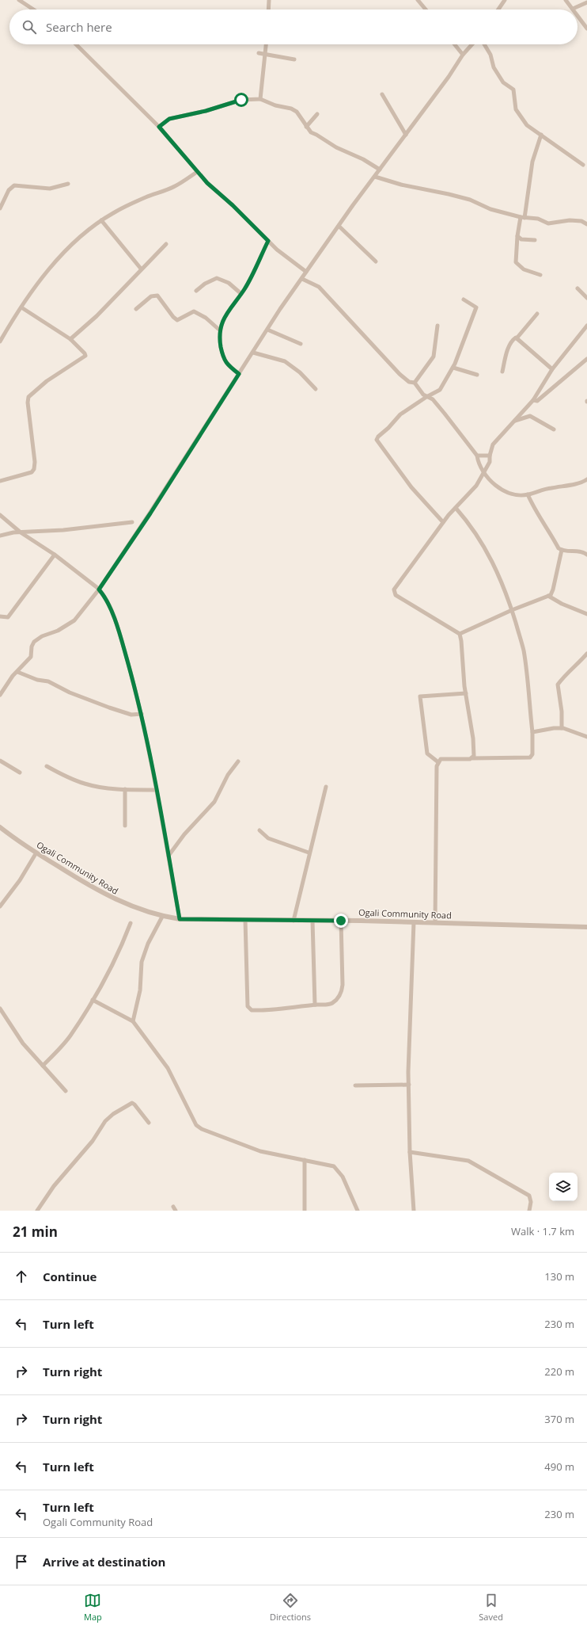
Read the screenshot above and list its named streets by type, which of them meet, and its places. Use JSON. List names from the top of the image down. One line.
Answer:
{"streets":{"street":["Ogali Community Road"]},"page":{"search":"Search here","heading":["21 min","Walk · 1.7 km"],"list":[["Continue","130 m"],["Turn left","230 m"],["Turn right","220 m"],["Turn right","370 m"],["Turn left","490 m"],["Turn left","Ogali Community Road","230 m"],"Arrive at destination"],"nav":["Map","Directions","Saved"]}}
